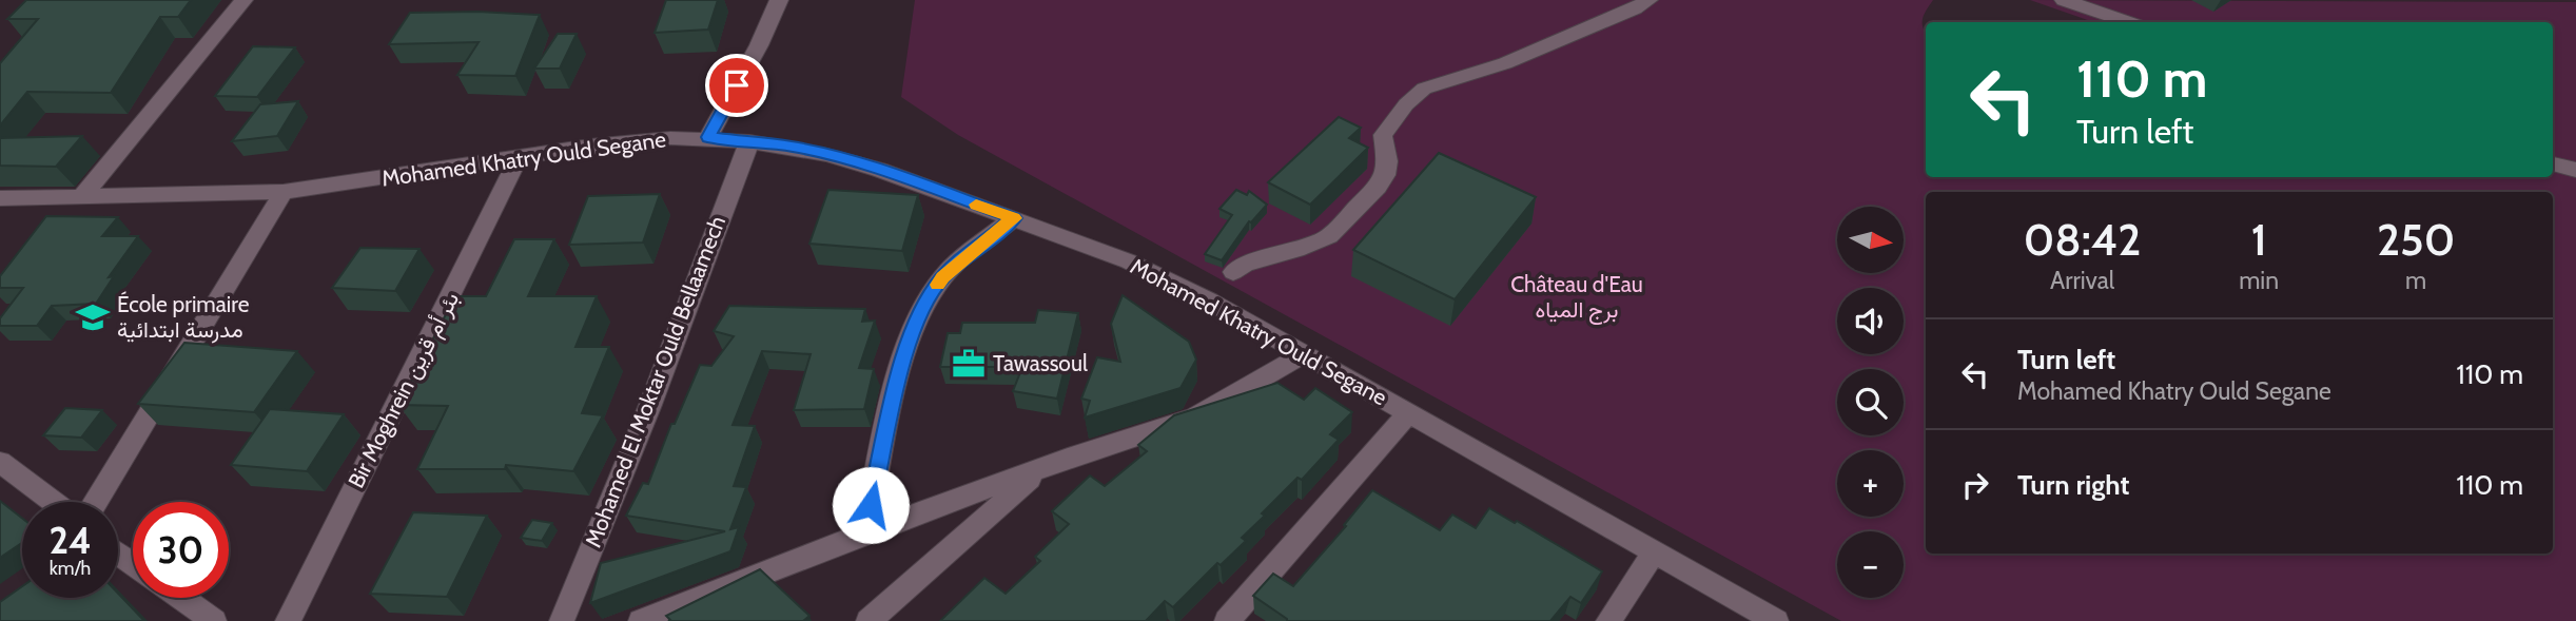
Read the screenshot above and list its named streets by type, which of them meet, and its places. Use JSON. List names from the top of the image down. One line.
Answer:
{"streets":{"street":["Mohamed Khatry Ould Segane","Mohamed El Moktar Ould Bellaamech","Bir Moghrein بئر أم قرين"]},"crossings":[["Mohamed Khatry Ould Segane","Mohamed El Moktar Ould Bellaamech"],["Mohamed Khatry Ould Segane","Bir Moghrein بئر أم قرين"]],"parks":["Château d'Eau برج المياه"],"places":{"school or university":["École primaire مدرسة ابتدائية"],"office":["Tawassoul"]},"north":"right","page":{"turn":["110 m","Turn left"],"eta":["08:42","Arrival","1","min","250","m"],"map_buttons":["+","−"],"list":[{"name":"Turn left","note":"Mohamed Khatry Ould Segane","value":"110 m"},{"name":"Turn right","value":"110 m"}],"speed":"24 km/h","limit":"30"}}
